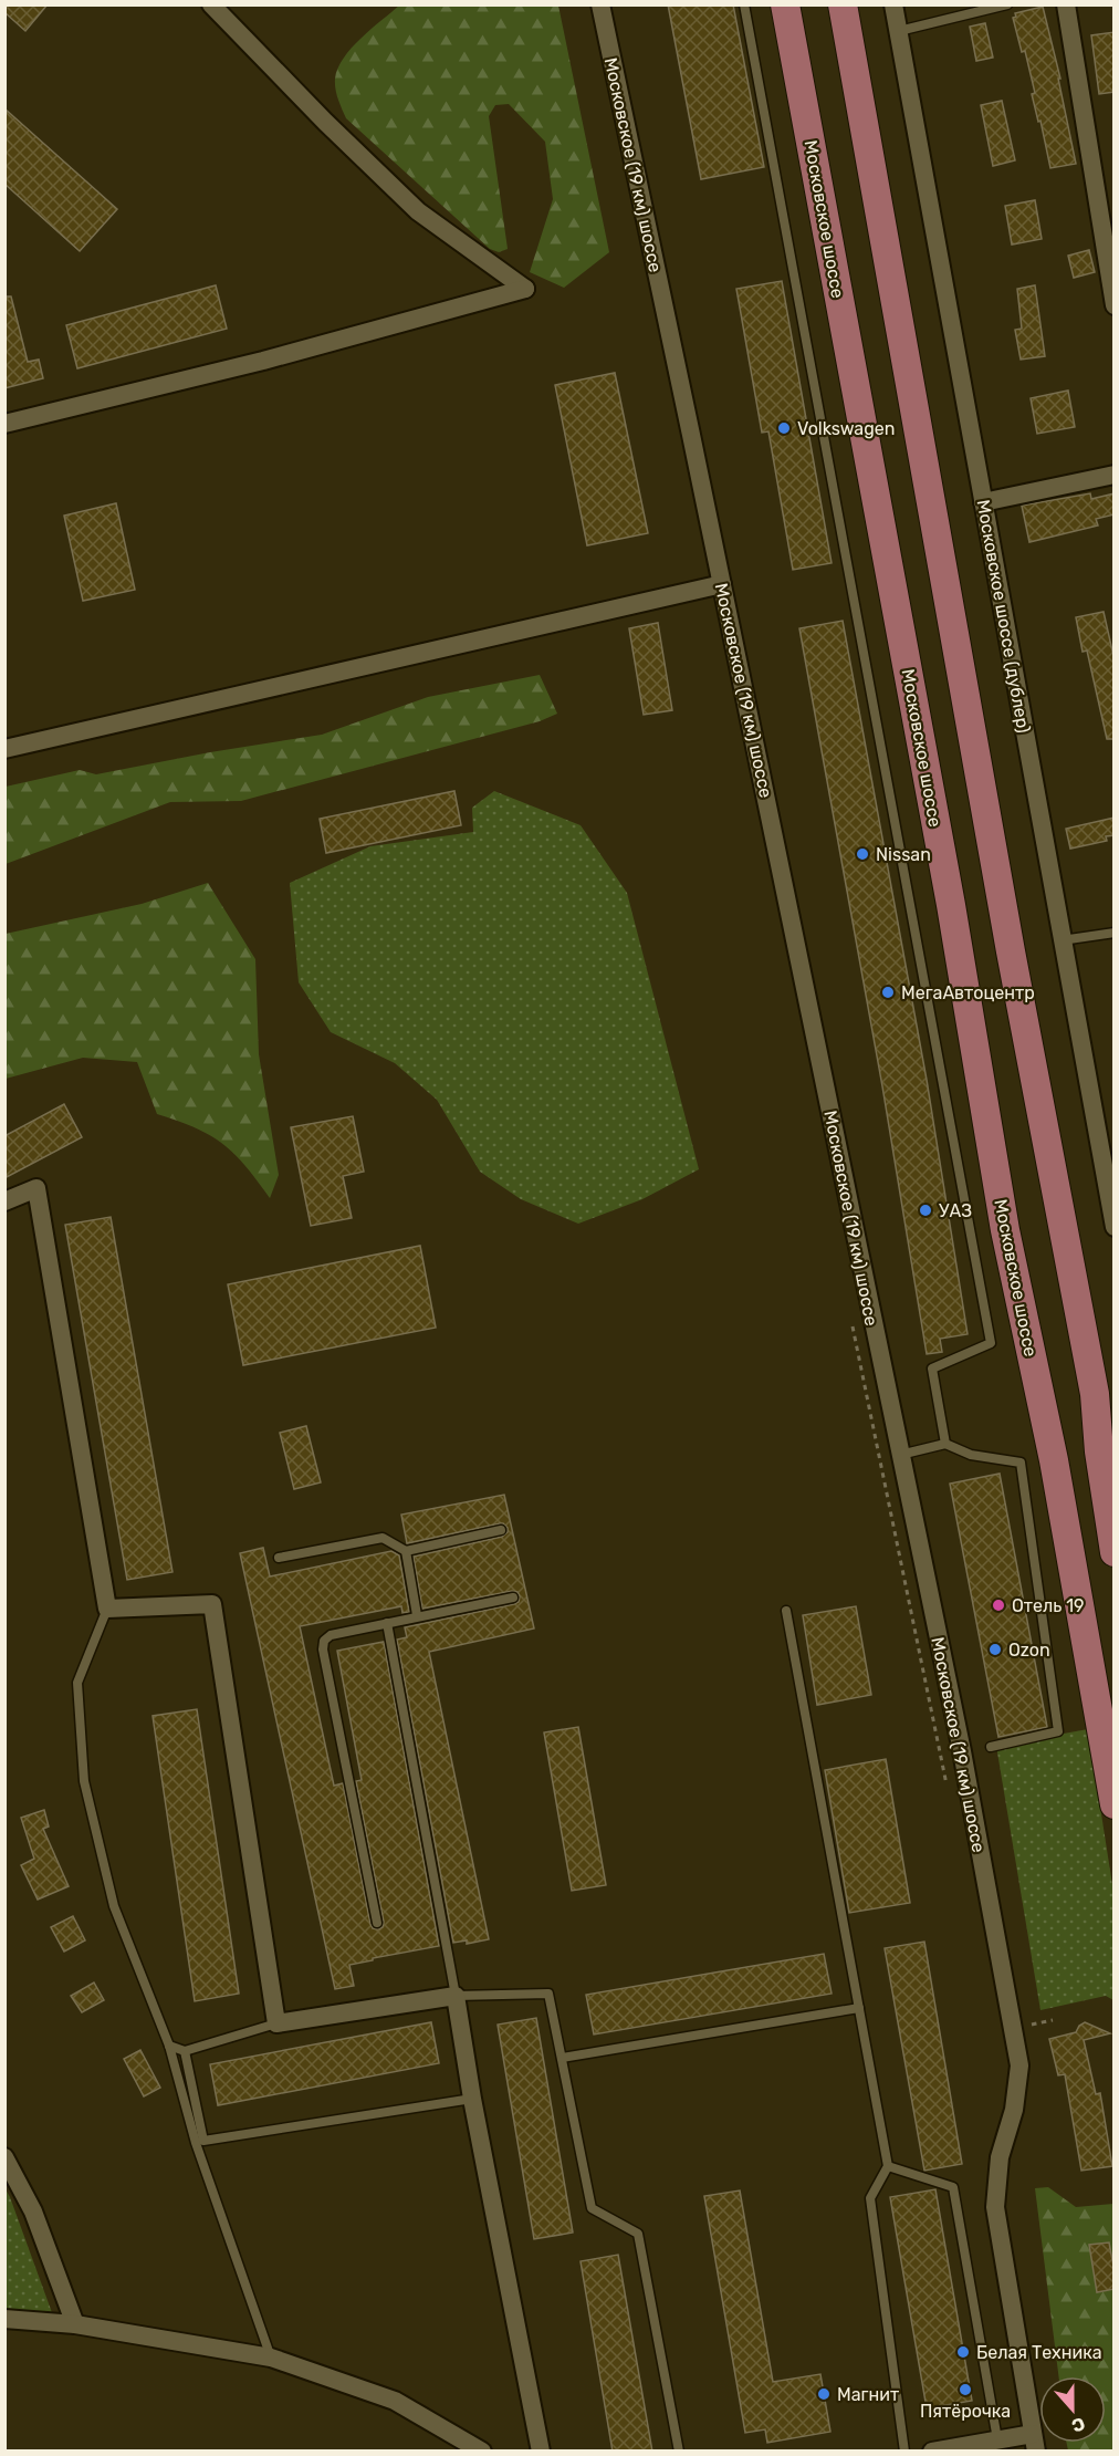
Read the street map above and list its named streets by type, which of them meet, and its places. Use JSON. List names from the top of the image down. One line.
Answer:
{"streets":{"main road":["Московское шоссе"],"street":["Московское (19 км) шоссе","Московское шоссе (дублер)"]},"places":["Volkswagen","Nissan","МегаАвтоцентр","УАЗ","Отель 19","Ozon","Белая Техника","Пятёрочка","Магнит"],"north":"bottom"}
